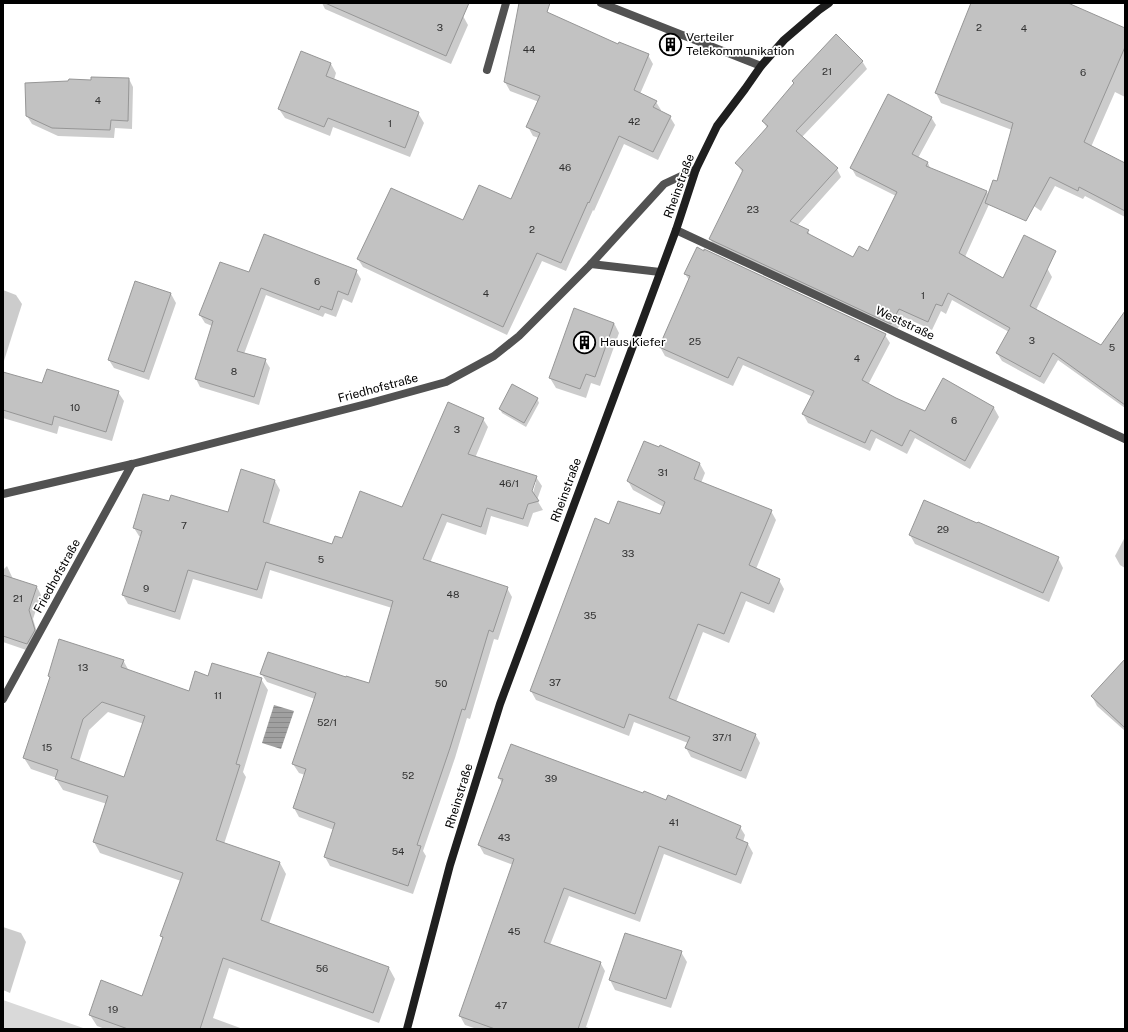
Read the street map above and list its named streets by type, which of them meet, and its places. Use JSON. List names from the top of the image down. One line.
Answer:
{"streets":{"main road":["Rheinstraße"],"street":["Weststraße","Friedhofstraße"]},"crossings":[["Rheinstraße","Weststraße"],["Rheinstraße","Friedhofstraße"]],"places":{"building":["Verteiler Telekommunikation","Haus Kiefer"]},"house_numbers":["3","2","4","44","21","6","4","42","1","46","23","2","6","4","1","3","25","5","4","8","10","6","3","31","46/1","7","29","33","5","9","48","21","35","13","37","50","11","52/1","37/1","15","52","39","41","43","54","45","56","47","19"]}
